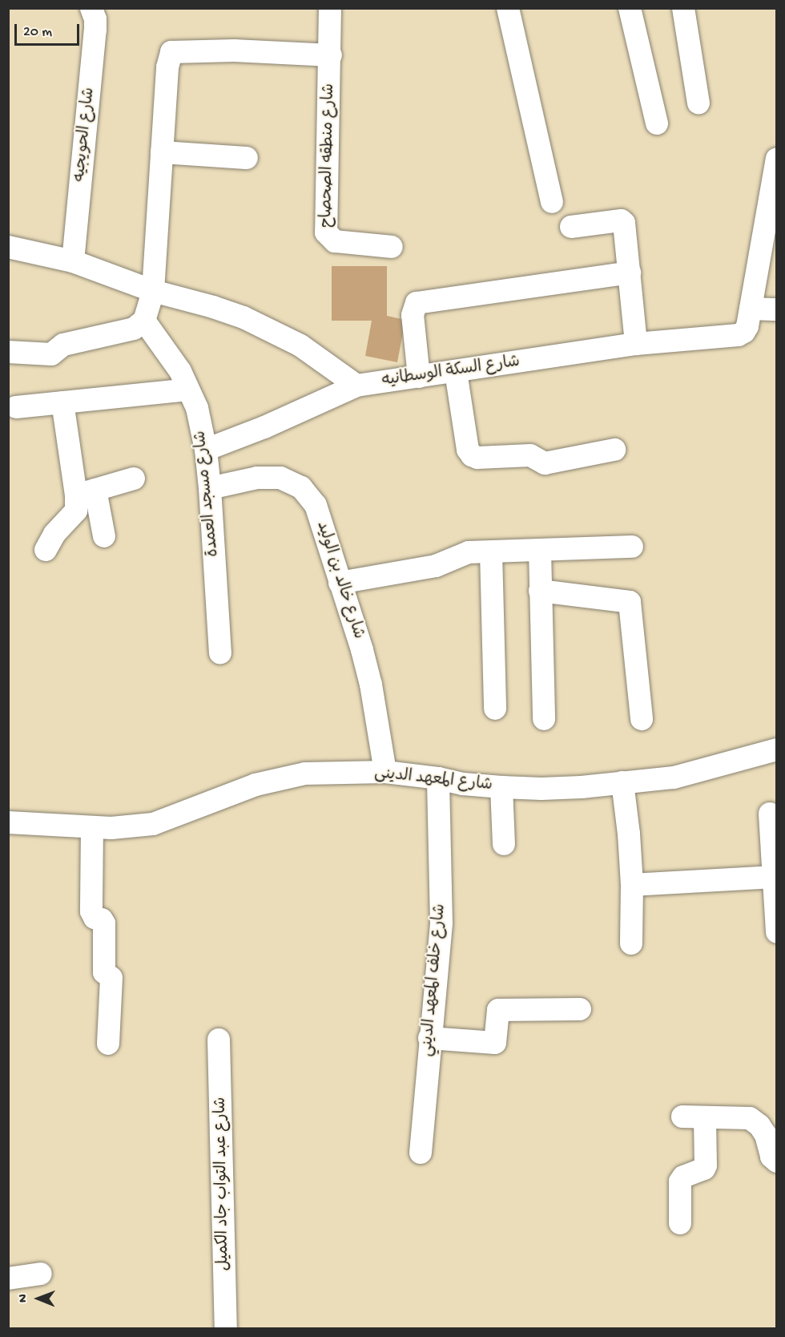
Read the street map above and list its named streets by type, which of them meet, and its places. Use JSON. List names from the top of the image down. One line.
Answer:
{"streets":{"street":["شارع الحويجيه","شارع منطقه الصحصاح","شارع السكة الوسطانيه","شارع مسجد العمدة","شارع خالد بن الوليد","شارع المعهد الدينى","شارع خلف المعهد الديني","شارع عبد التواب جاد الكميل"]},"crossings":[["شارع السكة الوسطانيه","شارع مسجد العمدة"],["شارع مسجد العمدة","شارع خالد بن الوليد"],["شارع خالد بن الوليد","شارع المعهد الدينى"],["شارع المعهد الدينى","شارع خلف المعهد الديني"]],"scale_bar":"20 m","north":"left"}
